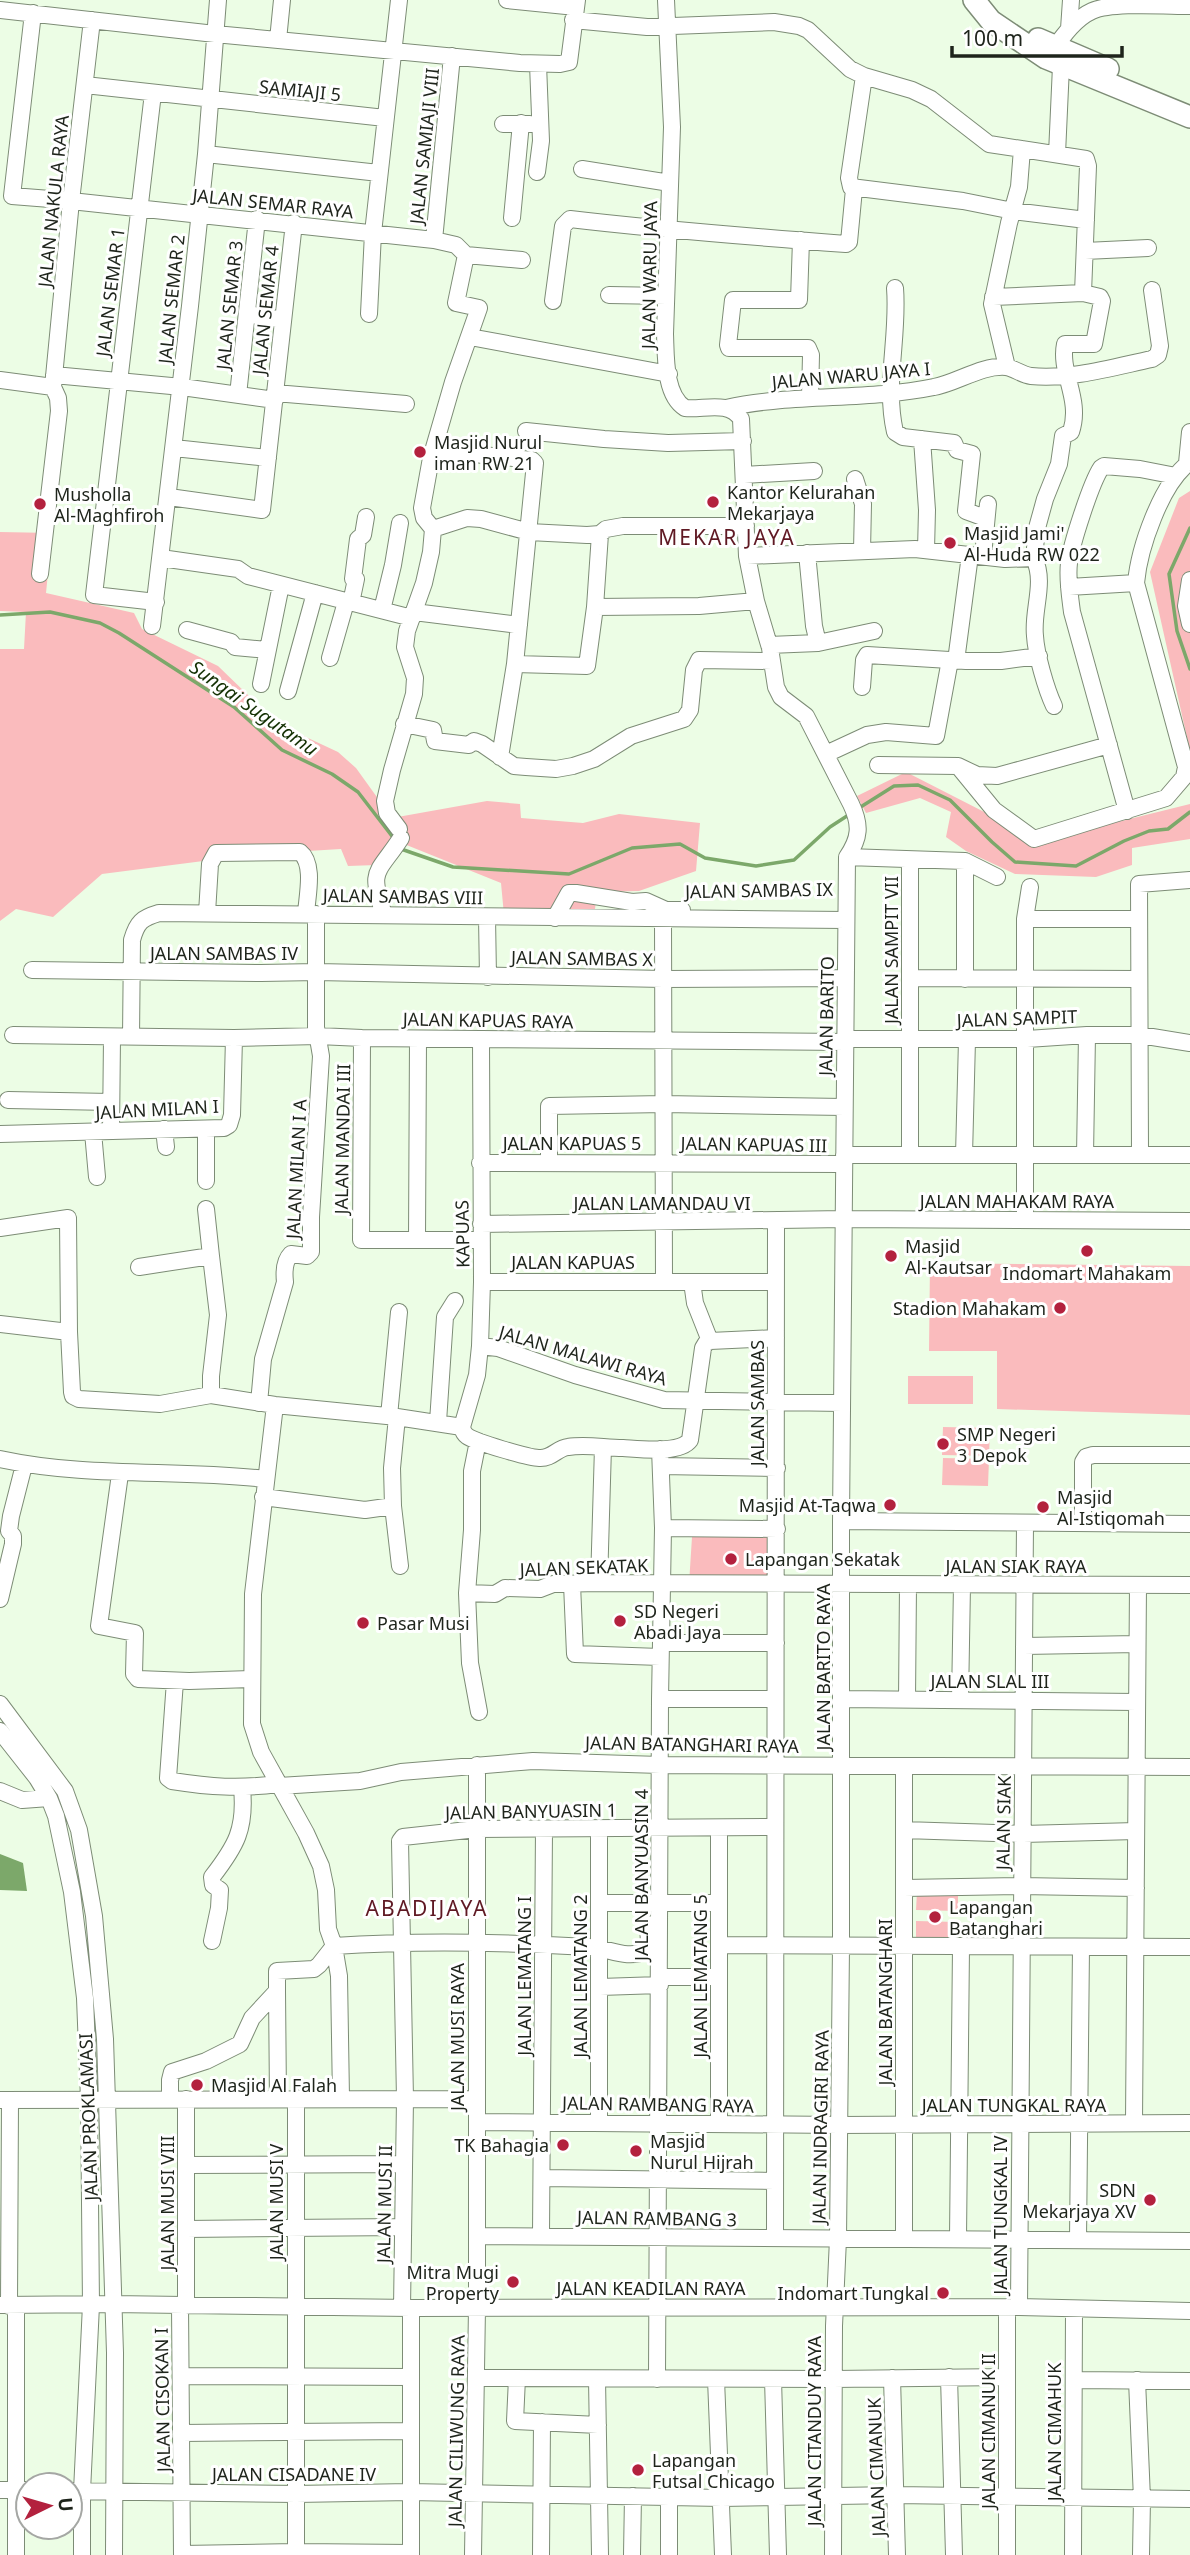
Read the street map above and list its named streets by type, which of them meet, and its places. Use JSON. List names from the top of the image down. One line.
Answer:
{"streets":{"street":["SAMIAJI 5","JALAN SAMIAJI VIII","JALAN NAKULA RAYA","JALAN SEMAR RAYA","JALAN WARU JAYA","JALAN SEMAR 1","JALAN SEMAR 2","JALAN SEMAR 3","JALAN SEMAR 4","JALAN WARU JAYA I","JALAN SAMBAS IX","JALAN SAMBAS VIII","JALAN SAMPIT VII","JALAN SAMBAS IV","JALAN SAMBAS X","JALAN BARITO","JALAN SAMPIT","JALAN KAPUAS RAYA","JALAN MILAN I","JALAN MANDAI III","JALAN KAPUAS 5","JALAN KAPUAS III","JALAN MILAN I A","JALAN MAHAKAM RAYA","JALAN LAMANDAU VI","KAPUAS","JALAN KAPUAS","JALAN MALAWI RAYA","JALAN SAMBAS","JALAN SIAK RAYA","JALAN SEKATAK","JALAN BARITO RAYA","JALAN SLAL III","JALAN BATANGHARI RAYA","JALAN BANYUASIN 1","JALAN SIAK","JALAN BANYUASIN 4","JALAN LEMATANG I","JALAN LEMATANG 2","JALAN LEMATANG 5","JALAN BATANGHARI","JALAN MUSI RAYA","JALAN RAMBANG RAYA","JALAN TUNGKAL RAYA","JALAN PROKLAMASI","JALAN INDRAGIRI RAYA","JALAN MUSI V","JALAN MUSI VIII","JALAN MUSI II","JALAN TUNGKAL IV","JALAN RAMBANG 3","JALAN KEADILAN RAYA","JALAN CISOKAN I","JALAN CILIWUNG RAYA","JALAN CITANDUY RAYA","JALAN CIMANUK II","JALAN CIMAHUK","JALAN CIMANUK","JALAN CISADANE IV"]},"crossings":[["SAMIAJI 5","JALAN NAKULA RAYA"],["SAMIAJI 5","JALAN SEMAR 1"],["SAMIAJI 5","JALAN SEMAR 2"],["JALAN SAMIAJI VIII","JALAN SEMAR RAYA"],["JALAN NAKULA RAYA","JALAN SEMAR RAYA"],["JALAN SEMAR RAYA","JALAN SEMAR 1"],["JALAN SEMAR RAYA","JALAN SEMAR 2"],["JALAN SEMAR RAYA","JALAN SEMAR 3"],["JALAN SEMAR RAYA","JALAN SEMAR 4"],["JALAN WARU JAYA","JALAN WARU JAYA I"],["JALAN SEMAR 1","JALAN SEMAR 2"],["JALAN SEMAR 2","JALAN SEMAR 4"],["JALAN SAMBAS IX","JALAN SAMBAS VIII"],["JALAN SAMBAS IX","JALAN BARITO"],["JALAN SAMBAS VIII","JALAN SAMBAS IV"],["JALAN SAMBAS VIII","JALAN BARITO"],["JALAN SAMPIT VII","JALAN SAMPIT"],["JALAN SAMPIT VII","JALAN KAPUAS III"],["JALAN SAMBAS IV","JALAN SAMBAS X"],["JALAN SAMBAS X","JALAN BARITO"],["JALAN BARITO","JALAN SAMPIT"],["JALAN BARITO","JALAN KAPUAS RAYA"],["JALAN BARITO","JALAN KAPUAS III"],["JALAN BARITO","JALAN MAHAKAM RAYA"],["JALAN BARITO","JALAN LAMANDAU VI"],["JALAN BARITO","JALAN BARITO RAYA"],["JALAN SAMPIT","JALAN KAPUAS RAYA"],["JALAN KAPUAS RAYA","JALAN MILAN I"],["JALAN KAPUAS RAYA","JALAN MANDAI III"],["JALAN KAPUAS RAYA","JALAN MILAN I A"],["JALAN KAPUAS RAYA","KAPUAS"],["JALAN MANDAI III","JALAN LAMANDAU VI"],["JALAN KAPUAS 5","JALAN KAPUAS III"],["JALAN KAPUAS 5","KAPUAS"],["JALAN MAHAKAM RAYA","JALAN LAMANDAU VI"],["JALAN MAHAKAM RAYA","JALAN BARITO RAYA"],["JALAN LAMANDAU VI","KAPUAS"],["JALAN LAMANDAU VI","JALAN SAMBAS"],["JALAN LAMANDAU VI","JALAN BARITO RAYA"],["KAPUAS","JALAN KAPUAS"],["KAPUAS","JALAN MALAWI RAYA"],["JALAN KAPUAS","JALAN SAMBAS"],["JALAN MALAWI RAYA","JALAN SAMBAS"],["JALAN MALAWI RAYA","JALAN BARITO RAYA"],["JALAN SAMBAS","JALAN SEKATAK"],["JALAN SAMBAS","JALAN BATANGHARI RAYA"],["JALAN SAMBAS","JALAN BANYUASIN 1"],["JALAN SAMBAS","JALAN RAMBANG RAYA"],["JALAN SAMBAS","JALAN RAMBANG 3"],["JALAN SIAK RAYA","JALAN SEKATAK"],["JALAN SIAK RAYA","JALAN BARITO RAYA"],["JALAN SIAK RAYA","JALAN SIAK"],["JALAN SEKATAK","JALAN BARITO RAYA"],["JALAN SEKATAK","JALAN BANYUASIN 4"],["JALAN BARITO RAYA","JALAN SLAL III"],["JALAN BARITO RAYA","JALAN BATANGHARI RAYA"],["JALAN BARITO RAYA","JALAN INDRAGIRI RAYA"],["JALAN SLAL III","JALAN SIAK"],["JALAN BATANGHARI RAYA","JALAN SIAK"],["JALAN BATANGHARI RAYA","JALAN BANYUASIN 4"],["JALAN BATANGHARI RAYA","JALAN BATANGHARI"],["JALAN BATANGHARI RAYA","JALAN MUSI RAYA"],["JALAN BANYUASIN 1","JALAN BANYUASIN 4"],["JALAN BANYUASIN 1","JALAN LEMATANG I"],["JALAN BANYUASIN 1","JALAN LEMATANG 2"],["JALAN BANYUASIN 1","JALAN LEMATANG 5"],["JALAN BANYUASIN 1","JALAN MUSI RAYA"],["JALAN BANYUASIN 1","JALAN MUSI II"],["JALAN SIAK","JALAN TUNGKAL RAYA"],["JALAN SIAK","JALAN TUNGKAL IV"],["JALAN BANYUASIN 4","JALAN RAMBANG RAYA"],["JALAN BANYUASIN 4","JALAN RAMBANG 3"],["JALAN BANYUASIN 4","JALAN KEADILAN RAYA"],["JALAN BANYUASIN 4","JALAN CIMANUK"],["JALAN LEMATANG I","JALAN RAMBANG RAYA"],["JALAN LEMATANG I","JALAN RAMBANG 3"],["JALAN LEMATANG 2","JALAN RAMBANG RAYA"],["JALAN LEMATANG 5","JALAN RAMBANG RAYA"],["JALAN BATANGHARI","JALAN TUNGKAL RAYA"],["JALAN BATANGHARI","JALAN RAMBANG 3"],["JALAN MUSI RAYA","JALAN RAMBANG RAYA"],["JALAN MUSI RAYA","JALAN RAMBANG 3"],["JALAN MUSI RAYA","JALAN KEADILAN RAYA"],["JALAN MUSI RAYA","JALAN CILIWUNG RAYA"],["JALAN RAMBANG RAYA","JALAN TUNGKAL RAYA"],["JALAN RAMBANG RAYA","JALAN INDRAGIRI RAYA"],["JALAN TUNGKAL RAYA","JALAN INDRAGIRI RAYA"],["JALAN TUNGKAL RAYA","JALAN TUNGKAL IV"],["JALAN PROKLAMASI","JALAN KEADILAN RAYA"],["JALAN PROKLAMASI","JALAN CISADANE IV"],["JALAN INDRAGIRI RAYA","JALAN RAMBANG 3"],["JALAN INDRAGIRI RAYA","JALAN KEADILAN RAYA"],["JALAN INDRAGIRI RAYA","JALAN CITANDUY RAYA"],["JALAN MUSI V","JALAN KEADILAN RAYA"],["JALAN MUSI V","JALAN CISADANE IV"],["JALAN MUSI VIII","JALAN KEADILAN RAYA"],["JALAN MUSI VIII","JALAN CISOKAN I"],["JALAN MUSI II","JALAN KEADILAN RAYA"],["JALAN MUSI II","JALAN CISADANE IV"],["JALAN TUNGKAL IV","JALAN RAMBANG 3"],["JALAN TUNGKAL IV","JALAN KEADILAN RAYA"],["JALAN TUNGKAL IV","JALAN CIMANUK II"],["JALAN KEADILAN RAYA","JALAN CISOKAN I"],["JALAN KEADILAN RAYA","JALAN CILIWUNG RAYA"],["JALAN KEADILAN RAYA","JALAN CITANDUY RAYA"],["JALAN KEADILAN RAYA","JALAN CIMANUK II"],["JALAN KEADILAN RAYA","JALAN CIMAHUK"],["JALAN CISOKAN I","JALAN CISADANE IV"],["JALAN CILIWUNG RAYA","JALAN CIMANUK"],["JALAN CILIWUNG RAYA","JALAN CISADANE IV"],["JALAN CITANDUY RAYA","JALAN CIMANUK"],["JALAN CITANDUY RAYA","JALAN CISADANE IV"],["JALAN CIMANUK II","JALAN CIMANUK"],["JALAN CIMANUK II","JALAN CISADANE IV"],["JALAN CIMAHUK","JALAN CISADANE IV"],["JALAN CIMANUK","JALAN CISADANE IV"]],"districts":["MEKAR JAYA","ABADIJAYA"],"water":["Sungai Sugutamu"],"places":["Masjid Nurul iman RW 21","Kantor Kelurahan Mekarjaya","Musholla Al-Maghfiroh","Masjid Jami' Al-Huda RW 022","Indomart Mahakam","Masjid Al-Kautsar","Stadion Mahakam","SMP Negeri 3 Depok","Masjid At-Taqwa","Masjid Al-Istiqomah","Lapangan Sekatak","SD Negeri Abadi Jaya","Pasar Musi","Lapangan Batanghari","Masjid Al Falah","TK Bahagia","Masjid Nurul Hijrah","SDN Mekarjaya XV","Mitra Mugi Property","Indomart Tungkal","Lapangan Futsal Chicago"],"scale_bar":"100 m","north":"right"}
